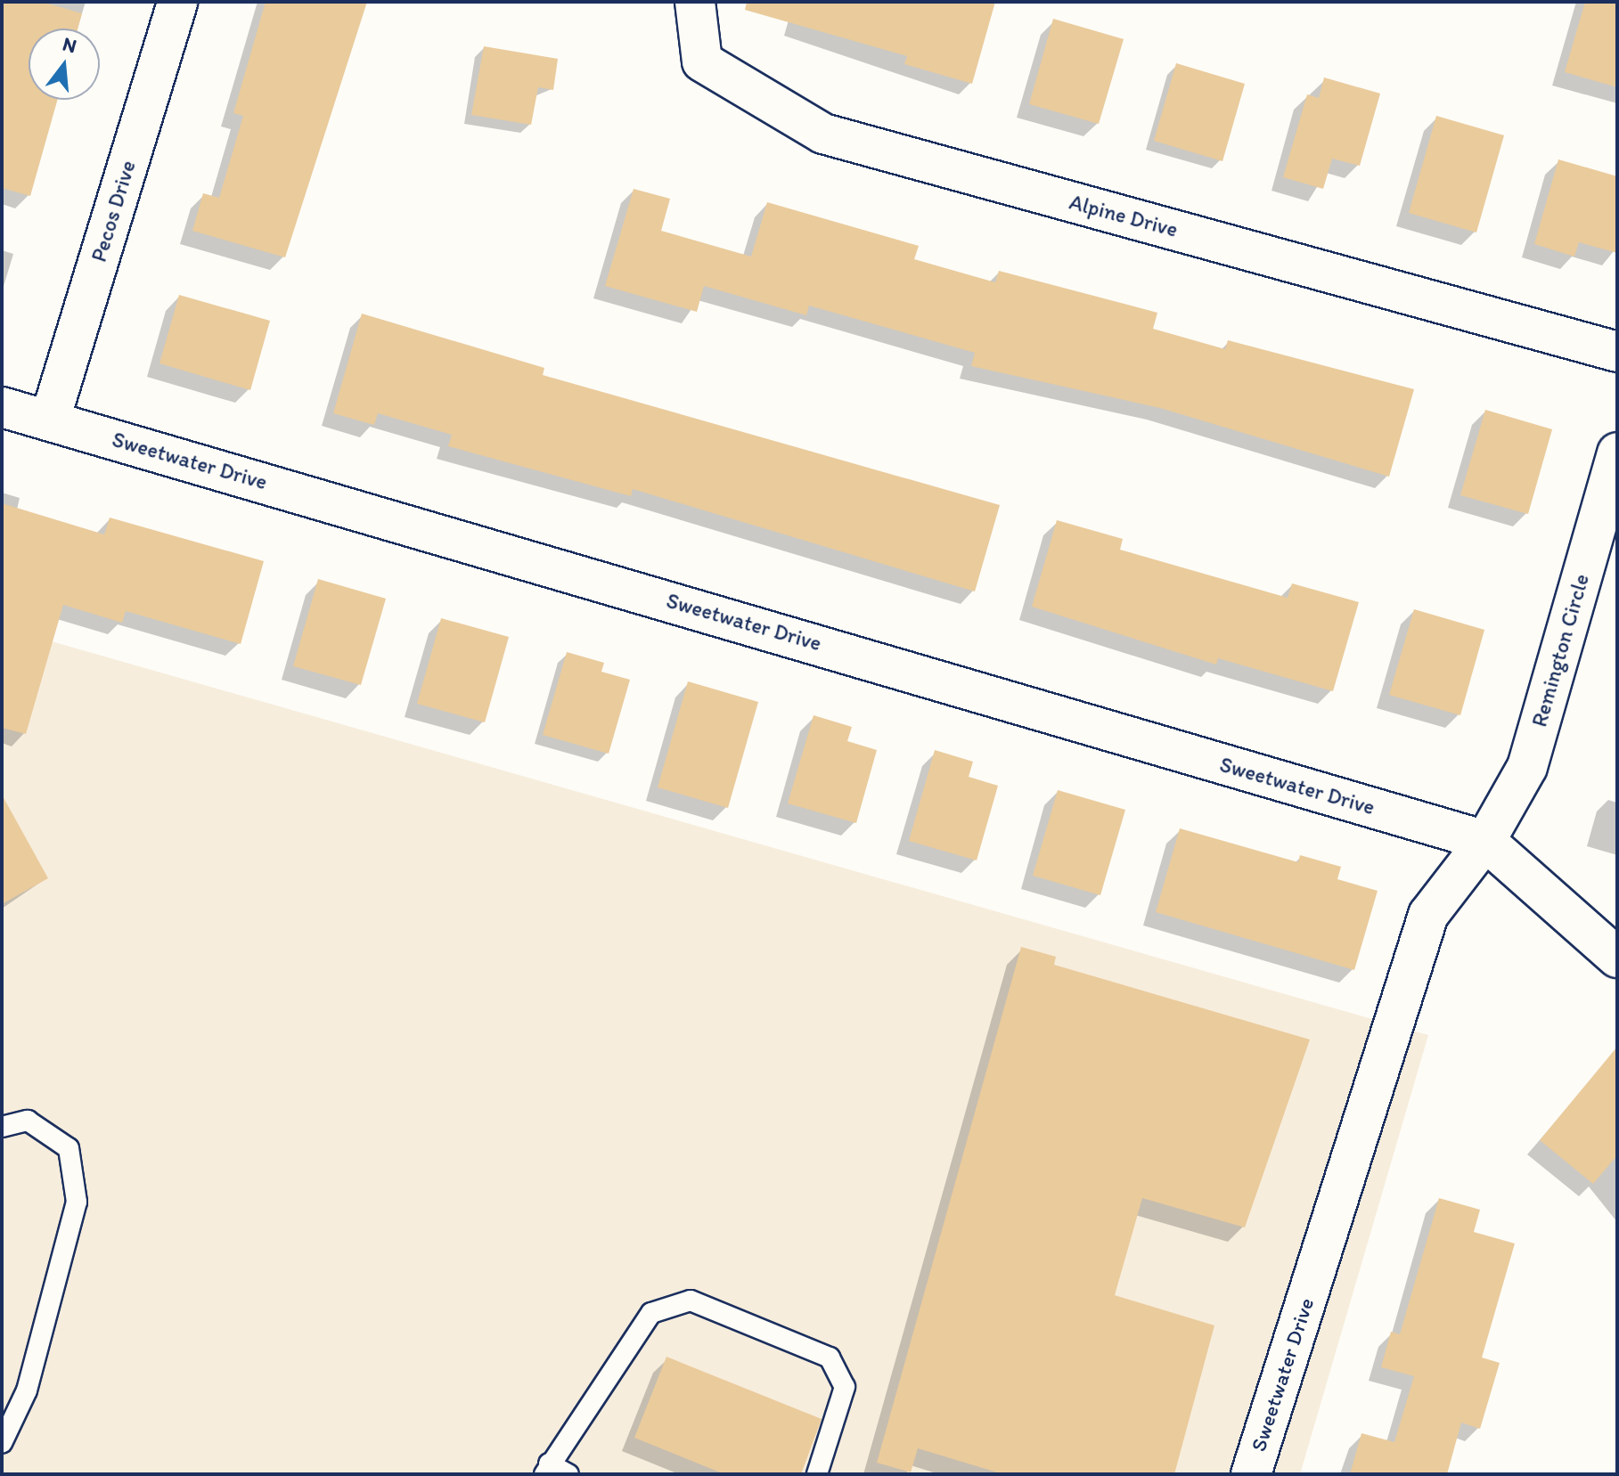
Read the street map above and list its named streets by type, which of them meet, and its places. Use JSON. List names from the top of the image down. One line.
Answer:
{"streets":{"street":["Pecos Drive","Alpine Drive","Sweetwater Drive","Remington Circle"]},"crossings":[["Pecos Drive","Sweetwater Drive"],["Sweetwater Drive","Remington Circle"]],"north":"top"}
